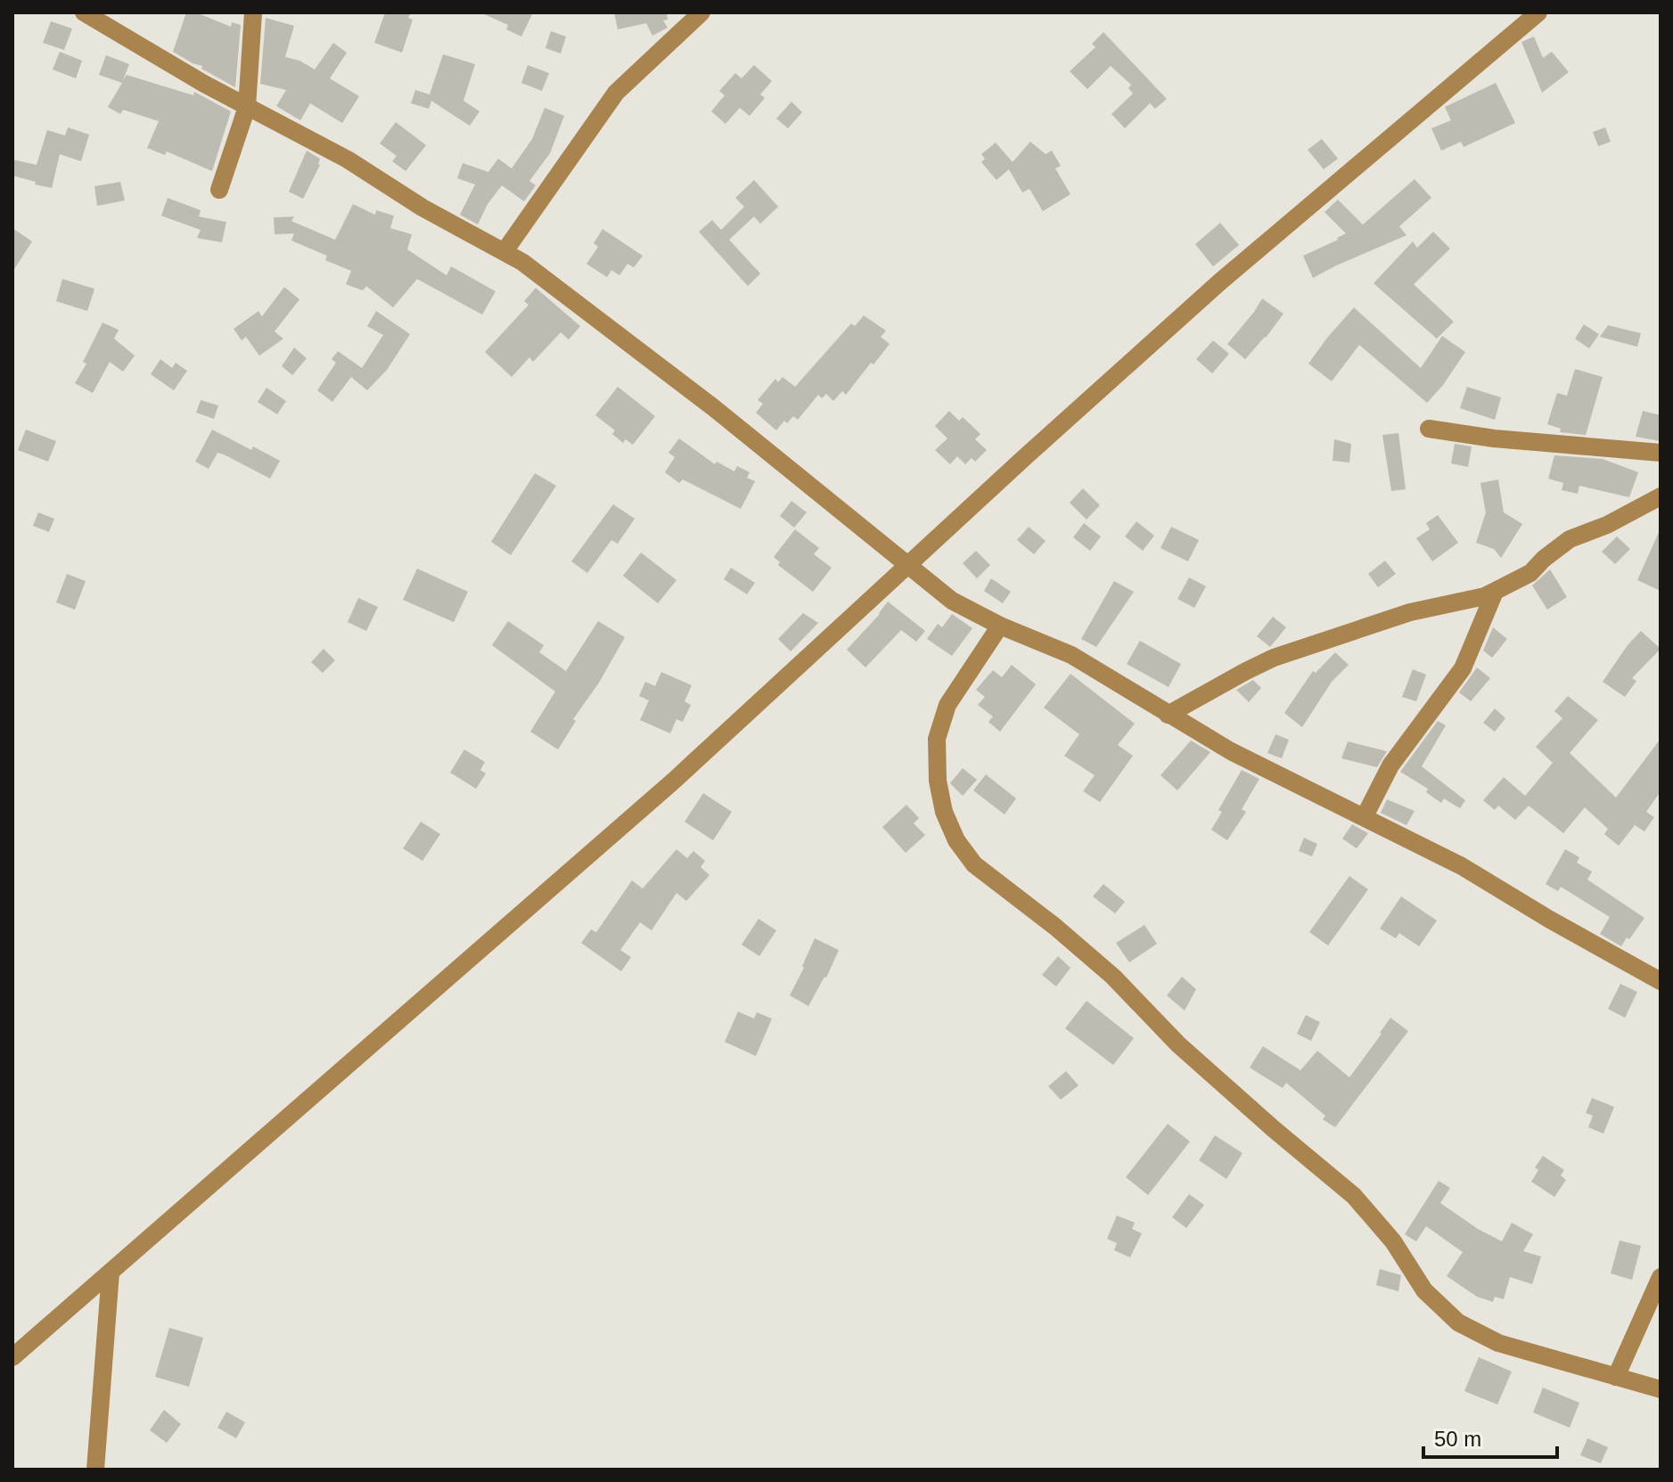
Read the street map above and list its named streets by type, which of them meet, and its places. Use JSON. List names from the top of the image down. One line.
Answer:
{"scale_bar":"50 m"}
